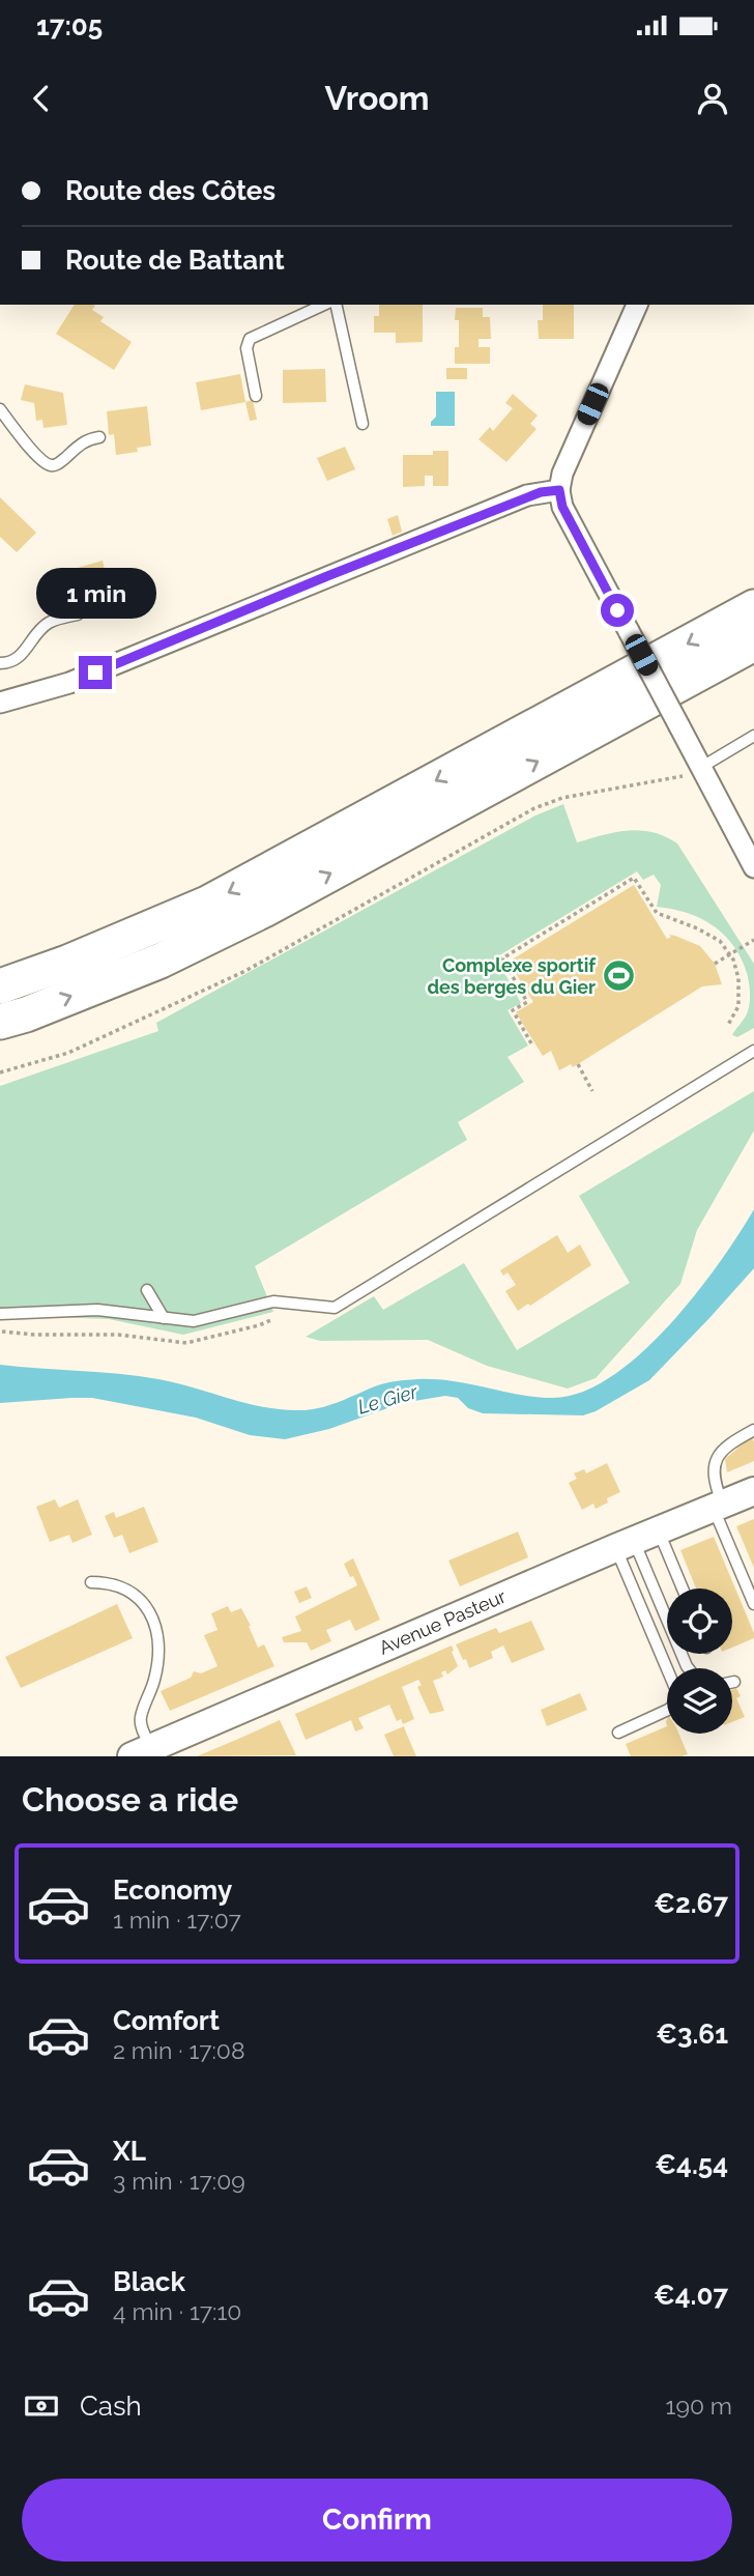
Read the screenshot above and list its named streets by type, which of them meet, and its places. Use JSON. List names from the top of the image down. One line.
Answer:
{"streets":{"main road":["Avenue Pasteur"]},"water":["Le Gier"],"places":{"sports":["Complexe sportif des berges du Gier"]},"page":{"status":"17:05","header":"Vroom","banner":["Route des Côtes","Route de Battant"],"bubble":"1 min","heading":"Choose a ride","list":[{"name":"Economy","note":"1 min · 17:07","value":"€2.67"},{"name":"Comfort","note":"2 min · 17:08","value":"€3.61"},{"name":"XL","note":"3 min · 17:09","value":"€4.54"},{"name":"Black","note":"4 min · 17:10","value":"€4.07"}],"pay":["Cash","190 m"],"buttons":"Confirm"}}
